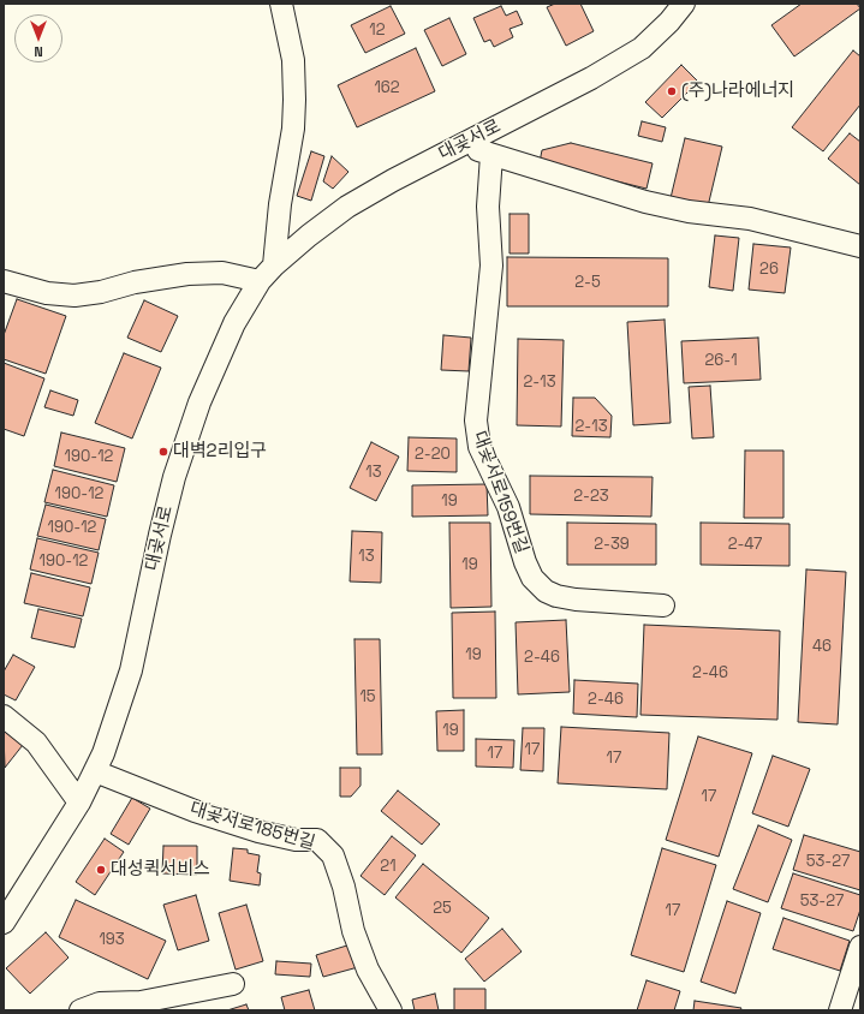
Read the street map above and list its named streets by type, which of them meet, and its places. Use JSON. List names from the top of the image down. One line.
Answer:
{"streets":{"street":["대곶서로","대곶서로159번길","대곶서로185번길"]},"crossings":[["대곶서로","대곶서로185번길"]],"places":["(주)나라에너지","대벽2리입구","대성퀵서비스"],"house_numbers":["12","162","26","2-5","26-1","2-13","2-13","2-20","190-12","13","190-12","2-23","19","190-12","2-39","2-47","13","190-12","19","46","19","2-46","2-46","15","2-46","19","17","17","17","17","53-27","21","53-27","25","17","193"],"north":"bottom"}
